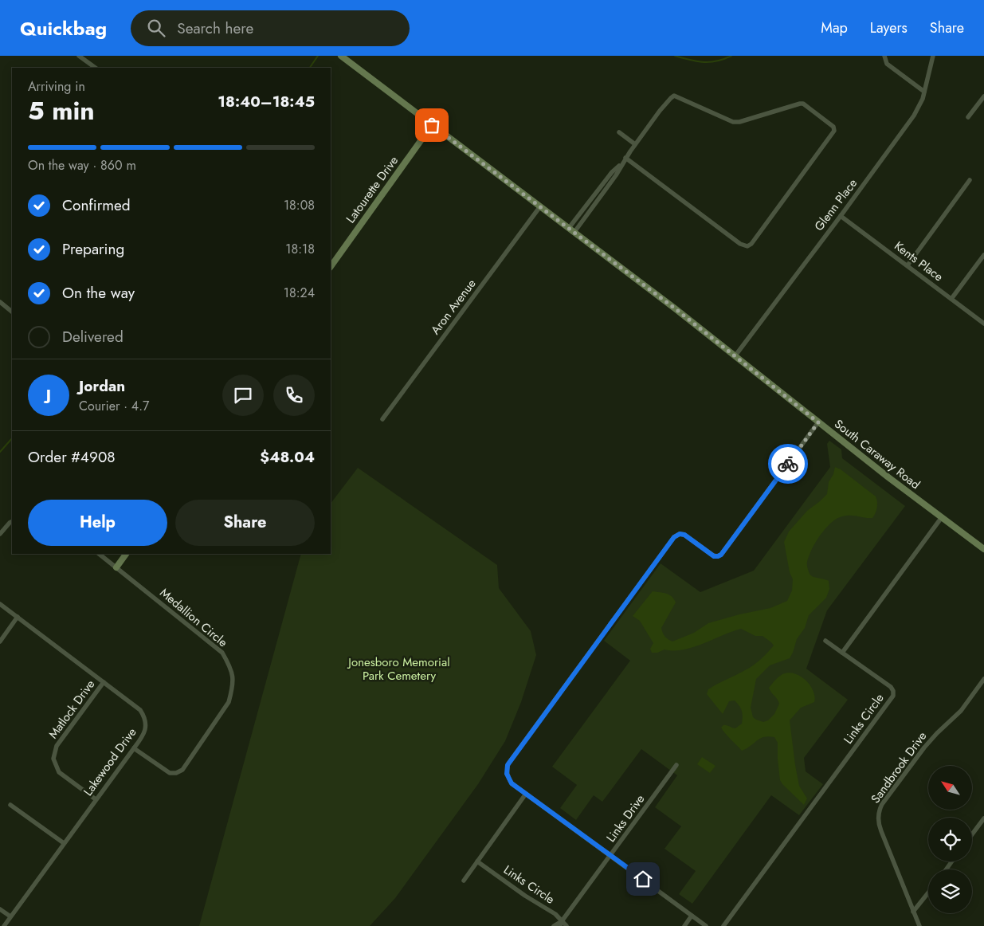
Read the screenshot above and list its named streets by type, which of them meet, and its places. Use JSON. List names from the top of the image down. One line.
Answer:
{"streets":{"street":["Latourette Drive","Glenn Place","Kents Place","Aron Avenue","South Caraway Road","Medallion Circle","Matlock Drive","Links Circle","Lakewood Drive","Sandbrook Drive","Links Drive"]},"crossings":[["Latourette Drive","South Caraway Road"],["Glenn Place","Kents Place"],["Glenn Place","South Caraway Road"],["Aron Avenue","South Caraway Road"],["Medallion Circle","Lakewood Drive"],["Matlock Drive","Lakewood Drive"],["Links Circle","Links Drive"]],"parks":["Jonesboro Memorial Park Cemetery"],"north":"top left","page":{"header":"Quickbag","search":"Search here","nav":["Map","Layers","Share"],"heading":["5 min","Arriving in","18:40–18:45"],"panel":["Jordan","Courier · 4.7","Order #4908","$48.04"],"bar":"On the way · 860 m","list":[["Confirmed","18:08"],["Preparing","18:18"],["On the way","18:24"],"Delivered"],"round":"J","buttons":["Help","Share"]}}
